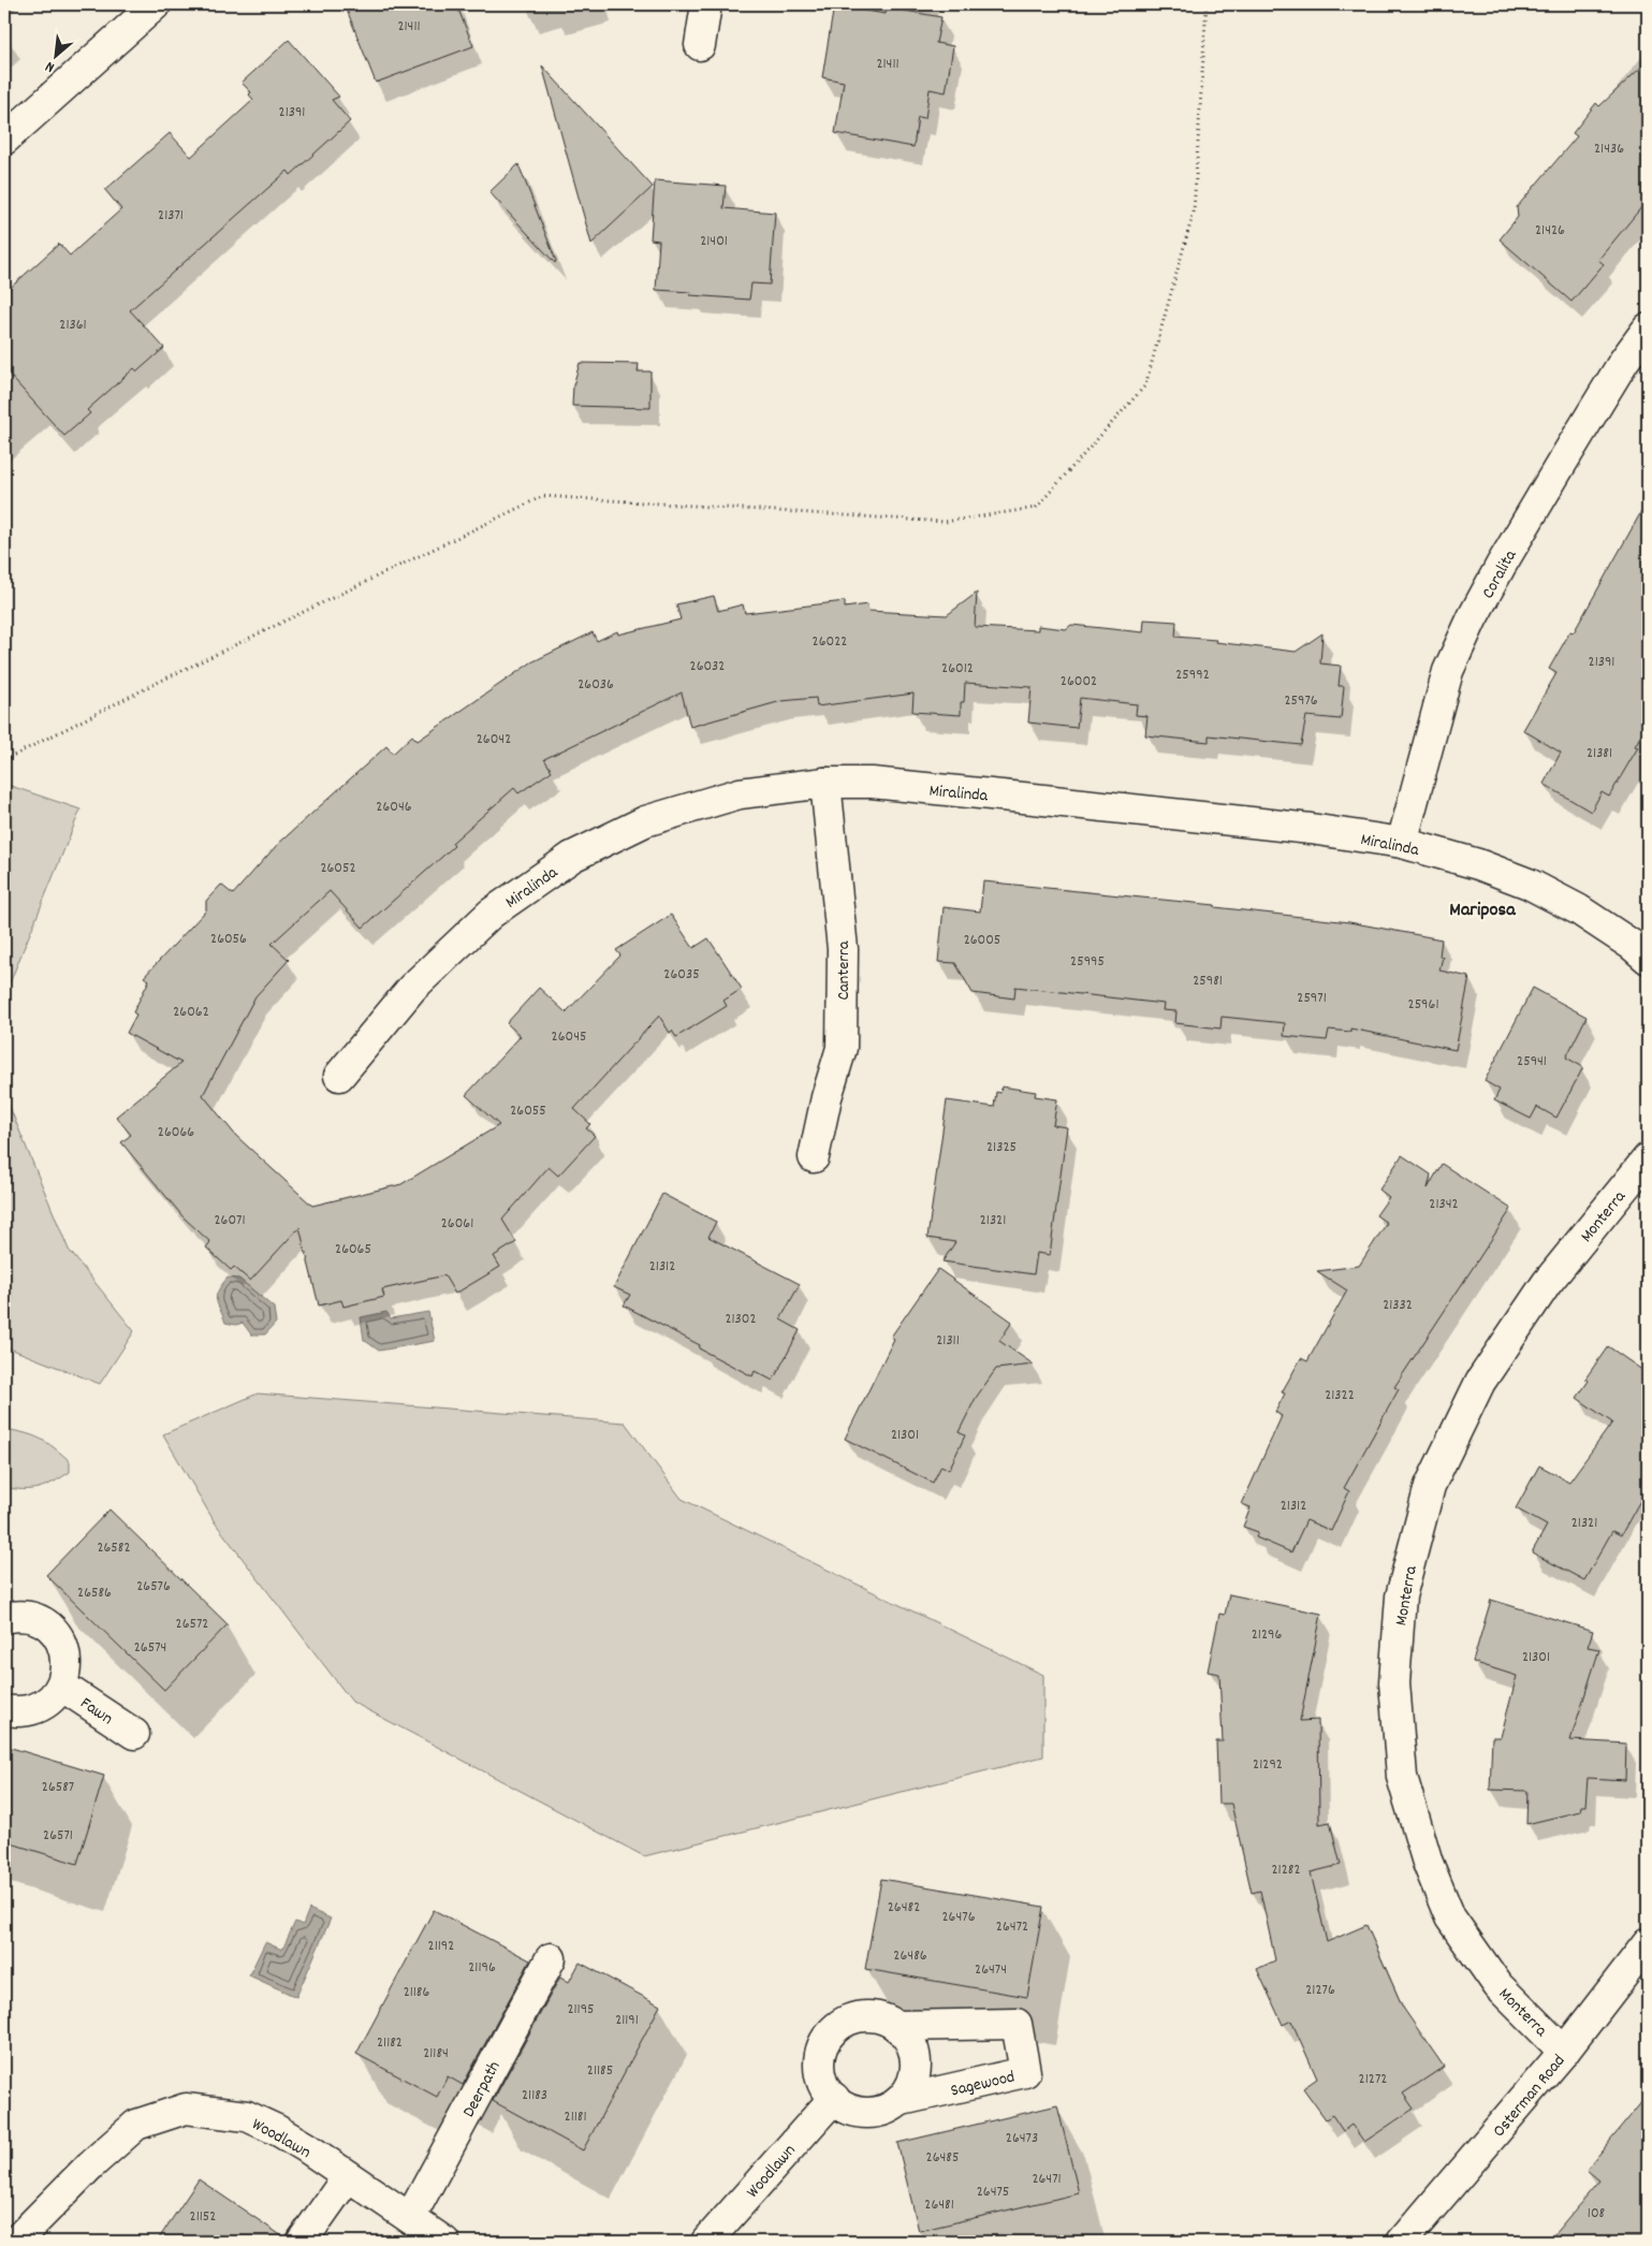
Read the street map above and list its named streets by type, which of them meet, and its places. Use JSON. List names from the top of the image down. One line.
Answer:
{"streets":{"street":["Coralita","Miralinda","Canterra","Monterra","Fawn","Sagewood","Deerpath","Osterman Road","Woodlawn"]},"crossings":[["Coralita","Miralinda"],["Miralinda","Canterra"],["Monterra","Osterman Road"],["Sagewood","Woodlawn"],["Deerpath","Woodlawn"]],"districts":["Mariposa"],"house_numbers":["21411","21411","21391","21436","21371","21426","21401","21361","26022","21391","26032","26012","25992","26002","26036","25976","26042","21381","26046","26052","26056","26005","25995","26035","25981","25971","25961","26062","26045","25941","26055","26066","21325","21342","26071","21321","26061","26065","21312","21332","21302","21311","21322","21301","21312","21321","26582","26576","26586","26572","21296","26574","21301","21292","26587","26571","21282","26482","26476","26472","21192","26486","21196","26474","21276","21186","21195","21191","21182","21184","21185","21272","21183","21181","26473","26485","26471","26475","26481","108","21152"],"north":"bottom left"}
